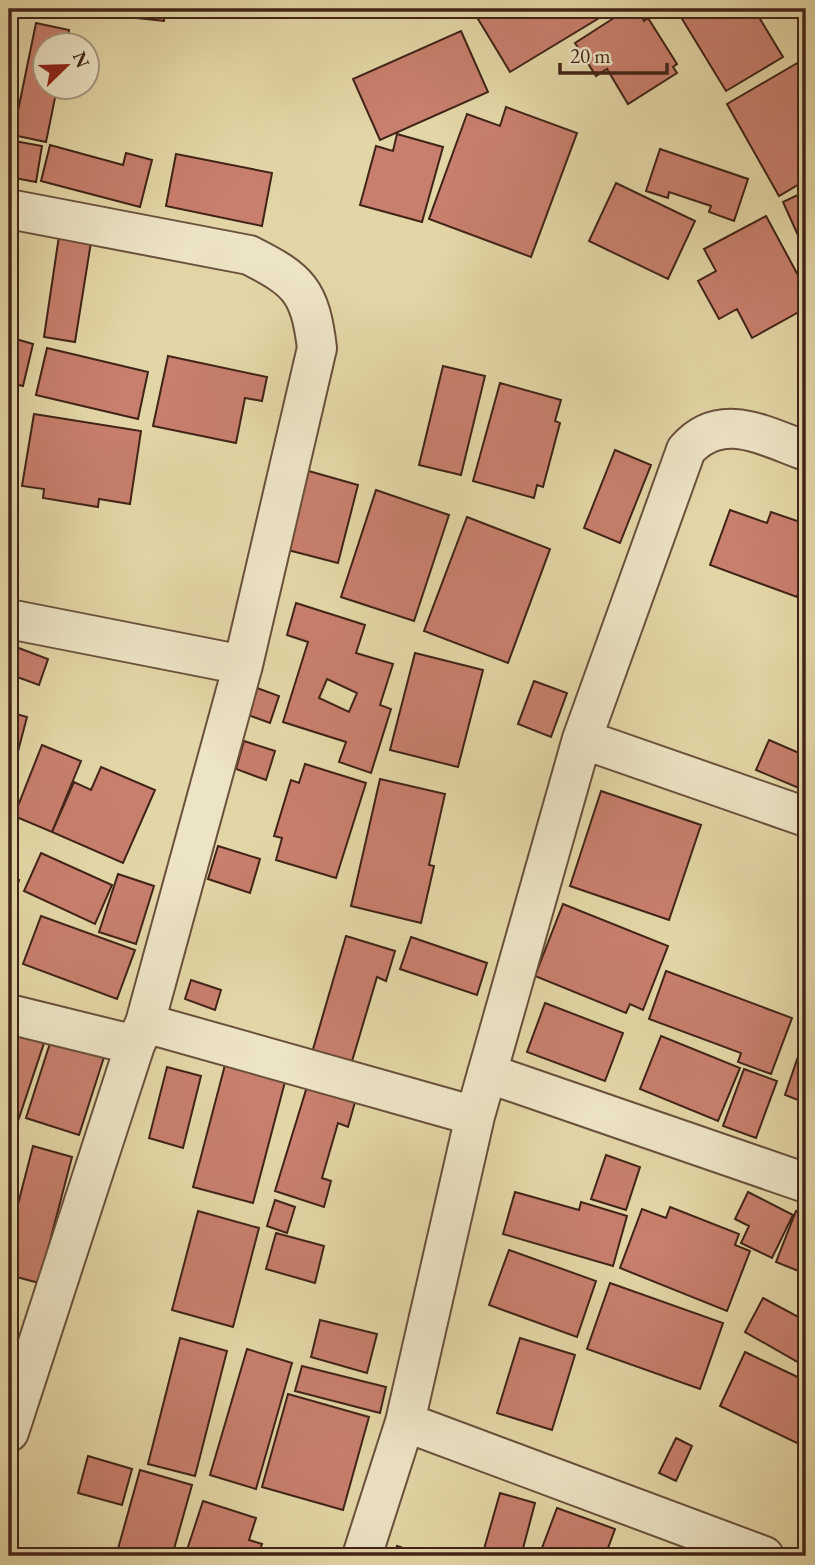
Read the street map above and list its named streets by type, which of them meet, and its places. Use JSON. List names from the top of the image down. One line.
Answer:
{"scale_bar":"20 m","north":"top right"}
